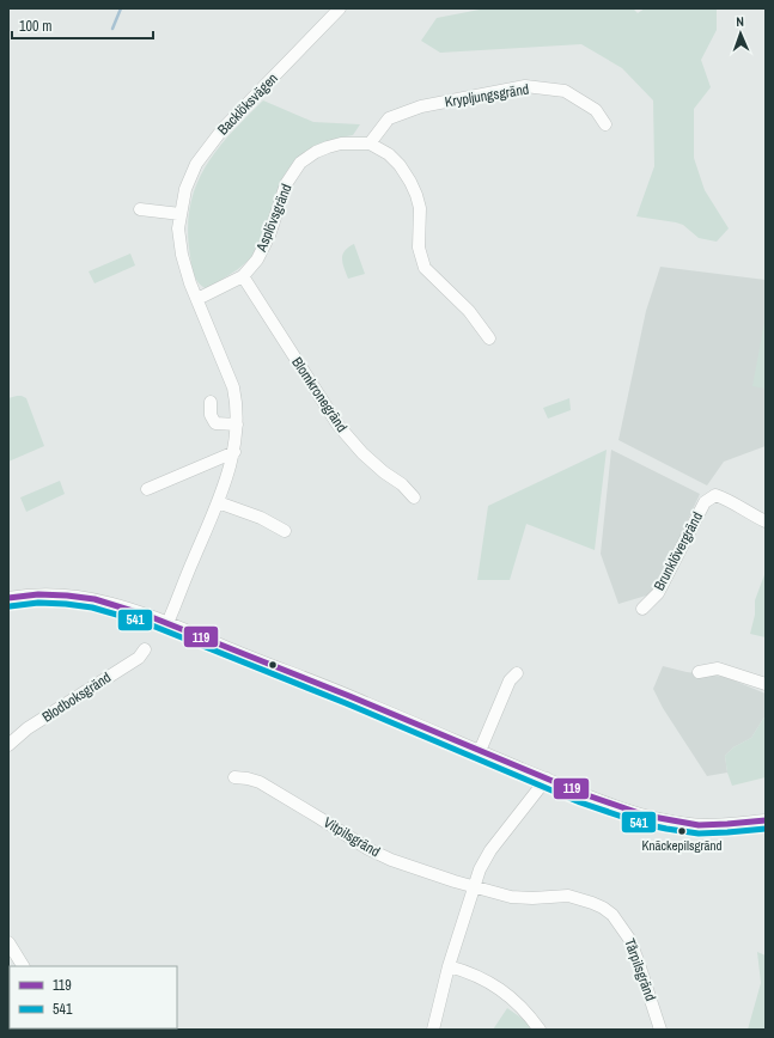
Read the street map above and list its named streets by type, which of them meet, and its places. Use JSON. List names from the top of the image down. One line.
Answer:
{"streets":{"street":["Krypljungsgränd","Backlöksvägen","Asplövsgränd","Blomkronegränd","Brunklövergränd","Blodboksgränd","Vitpilsgränd","Tårpilsgränd"]},"crossings":[["Krypljungsgränd","Asplövsgränd"],["Backlöksvägen","Asplövsgränd"],["Asplövsgränd","Blomkronegränd"],["Vitpilsgränd","Tårpilsgränd"]],"places":["Knäckepilsgränd"],"lines":["transit line 119","transit line 541"],"legend":["119","541"],"scale_bar":"100 m","north":"top"}
